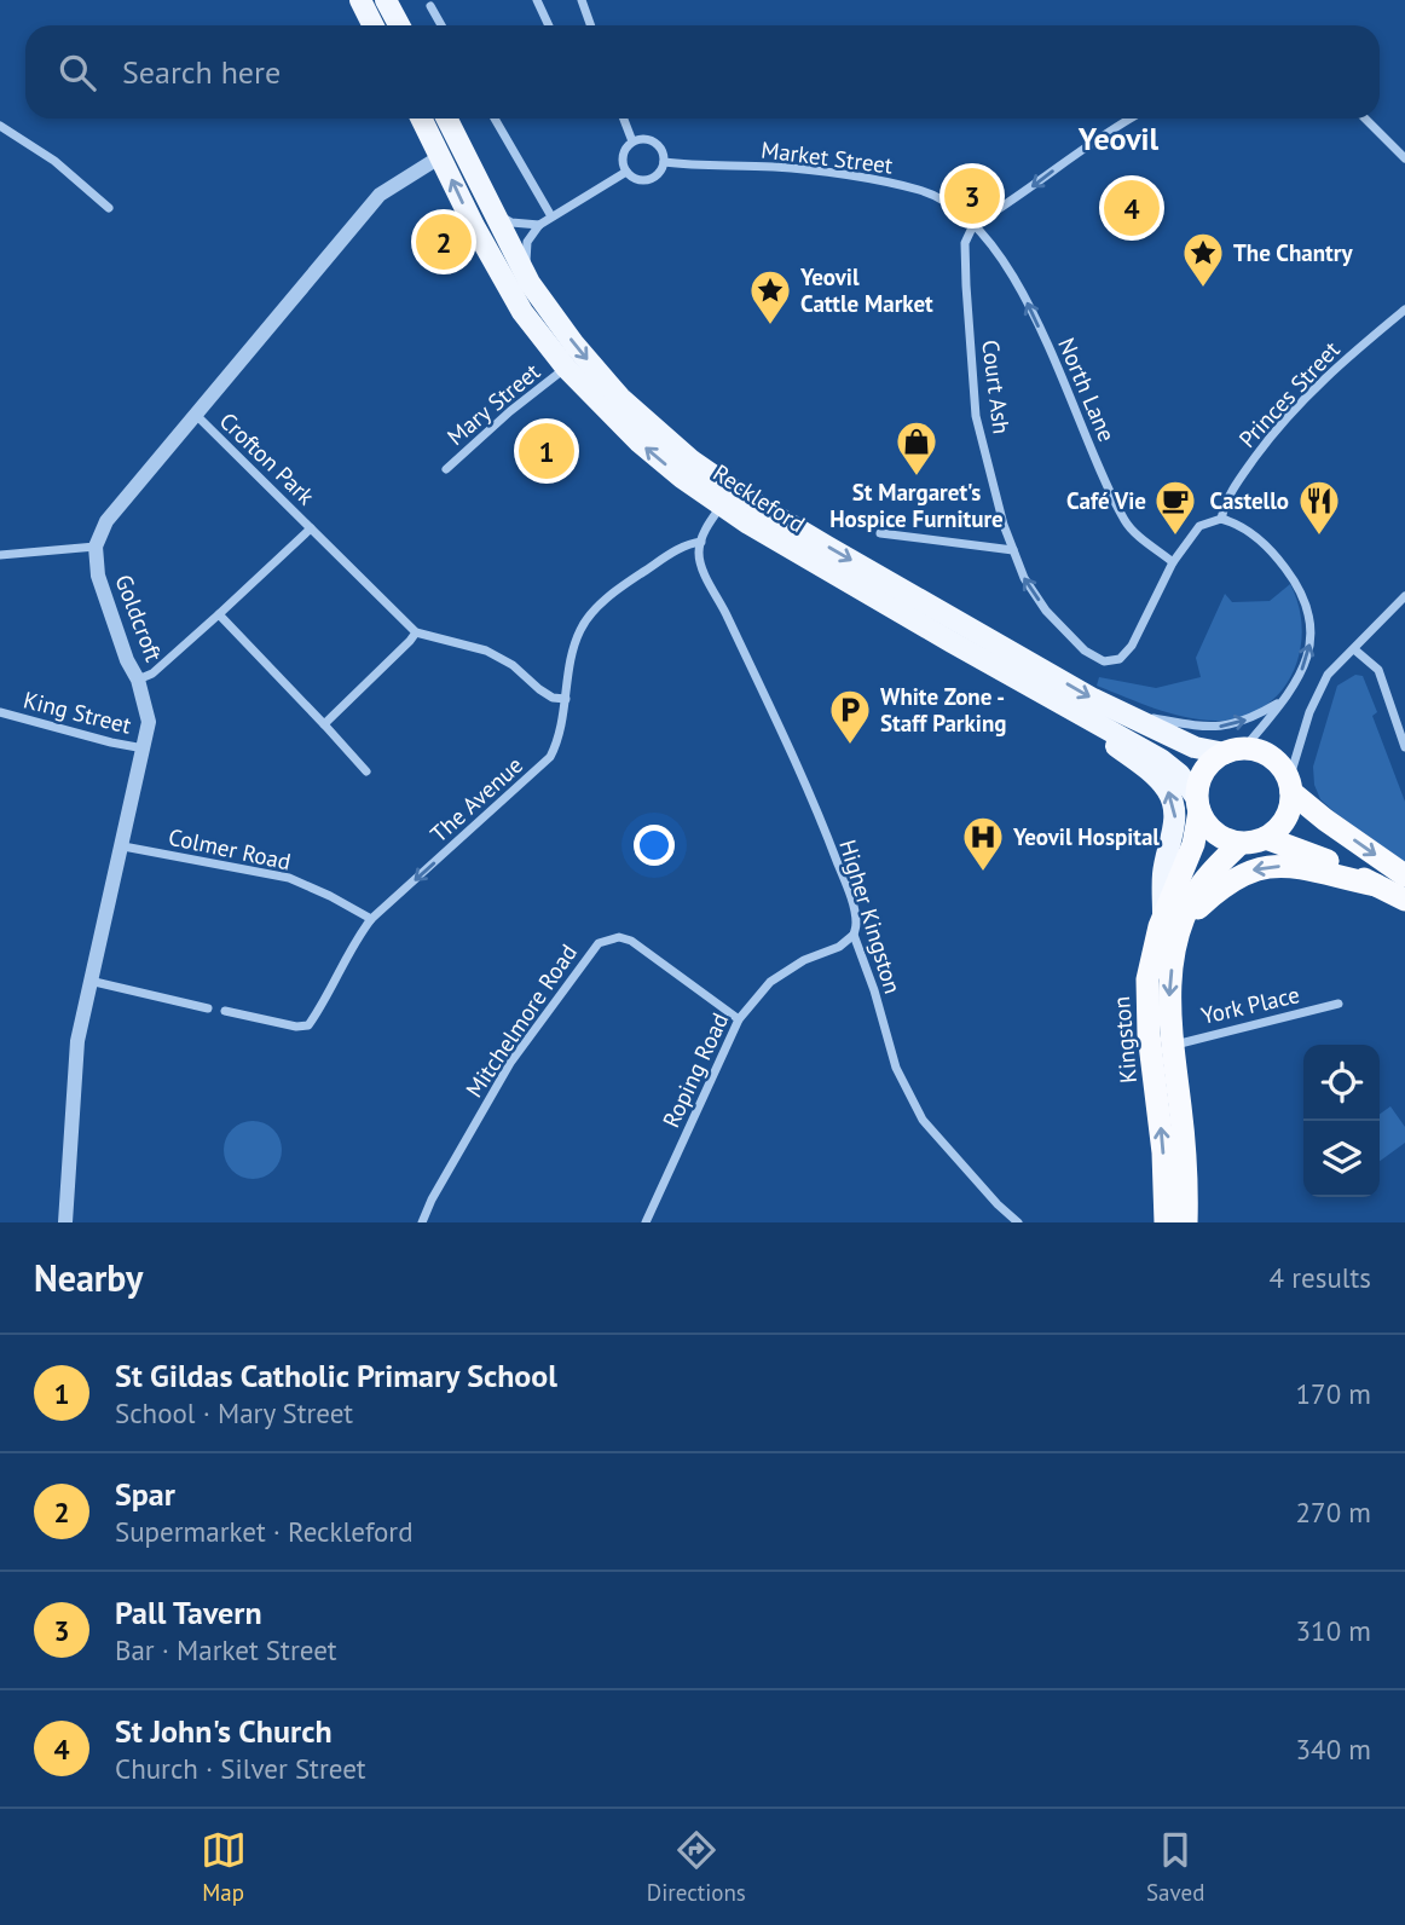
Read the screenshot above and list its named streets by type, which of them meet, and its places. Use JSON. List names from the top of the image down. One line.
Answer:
{"streets":{"highway":["Kingston"],"main road":["Reckleford"],"street":["Market Street","Court Ash","North Lane","Princes Street","Mary Street","Crofton Park","Goldcroft","King Street","The Avenue","Colmer Road","Higher Kingston","York Place","Mitchelmore Road","Roping Road"]},"crossings":[["Market Street","Court Ash"],["Market Street","North Lane"],["Court Ash","North Lane"],["Mary Street","Reckleford"],["Crofton Park","Goldcroft"],["Reckleford","Kingston"],["Goldcroft","King Street"],["Goldcroft","Colmer Road"],["The Avenue","Colmer Road"],["The Avenue","Higher Kingston"],["Higher Kingston","Roping Road"],["York Place","Kingston"],["Mitchelmore Road","Roping Road"]],"one_way":["North Lane","The Avenue"],"districts":["Yeovil"],"places":{"place":["The Chantry","Yeovil Cattle Market"],"shop":["St Margaret's Hospice Furniture"],"cafe":["Café Vie"],"restaurant":["Castello"],"parking":["White Zone - Staff Parking"],"hospital":["Yeovil Hospital"]},"page":{"search":"Search here","pins":["3","4","2","1"],"heading":["Nearby","4 results"],"list":[{"mark":"1","name":"St Gildas Catholic Primary School","note":"School · Mary Street","value":"170 m"},{"mark":"2","name":"Spar","note":"Supermarket · Reckleford","value":"270 m"},{"mark":"3","name":"Pall Tavern","note":"Bar · Market Street","value":"310 m"},{"mark":"4","name":"St John's Church","note":"Church · Silver Street","value":"340 m"}],"nav":["Map","Directions","Saved"]}}
